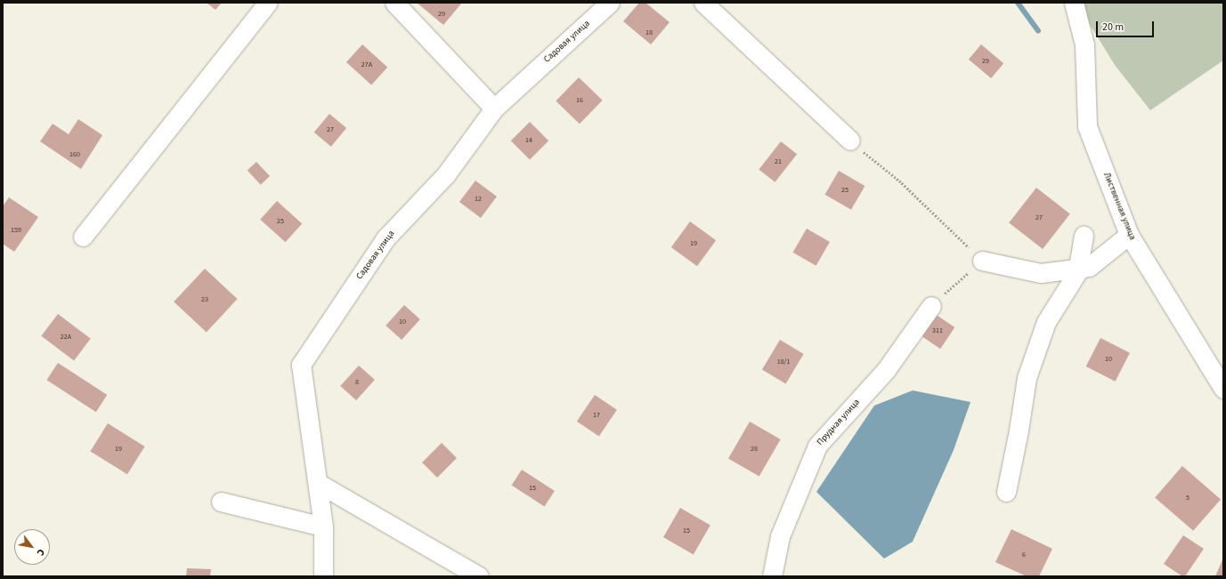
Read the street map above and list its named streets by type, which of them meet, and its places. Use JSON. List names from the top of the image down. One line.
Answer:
{"streets":{"street":["Садовая улица","Лиственная улица","Прудная улица"]},"house_numbers":["29","18","29","27А","16","27","14","160","21","25","12","27","25","159","19","23","10","311","22А","10","18/1","8","17","19","28","15","5","15","6"],"scale_bar":"20 m","north":"bottom right"}
